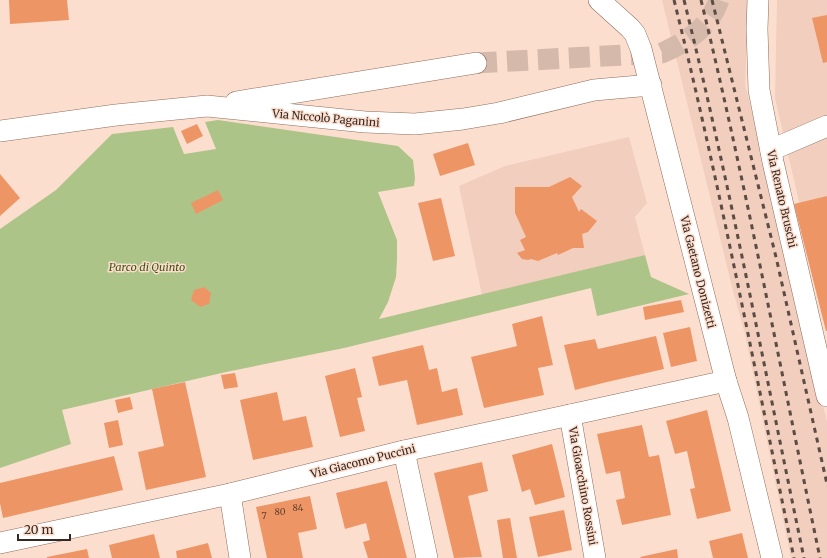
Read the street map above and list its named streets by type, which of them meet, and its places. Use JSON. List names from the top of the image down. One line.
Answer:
{"streets":{"street":["Via Niccolò Paganini","Via Renato Bruschi","Via Gaetano Donizetti","Via Giacomo Puccini","Via Gioacchino Rossini"]},"crossings":[["Via Niccolò Paganini","Via Gaetano Donizetti"],["Via Gaetano Donizetti","Via Giacomo Puccini"],["Via Giacomo Puccini","Via Gioacchino Rossini"]],"parks":["Parco di Quinto"],"house_numbers":["84","80","7"],"scale_bar":"20 m"}
